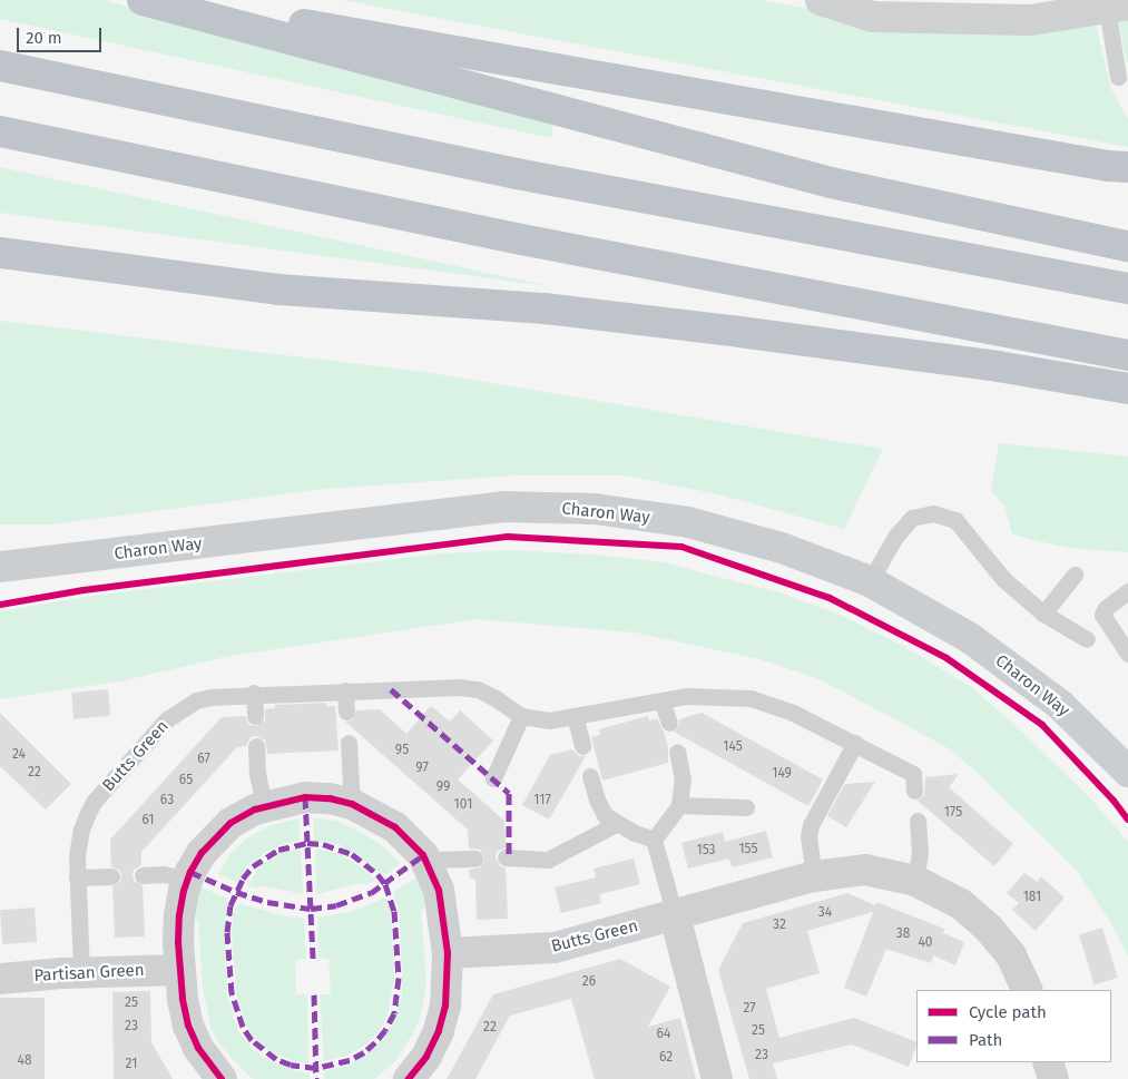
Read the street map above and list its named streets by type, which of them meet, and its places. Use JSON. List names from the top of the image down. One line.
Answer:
{"streets":{"main road":["Charon Way"],"street":["Butts Green","Partisan Green"]},"crossings":[["Butts Green","Partisan Green"]],"house_numbers":["145","95","24","67","97","22","149","65","99","63","117","101","175","61","155","153","181","34","32","38","40","26","25","27","23","22","25","64","23","62","48","21"],"legend":["Cycle path","Path"],"scale_bar":"20 m"}
